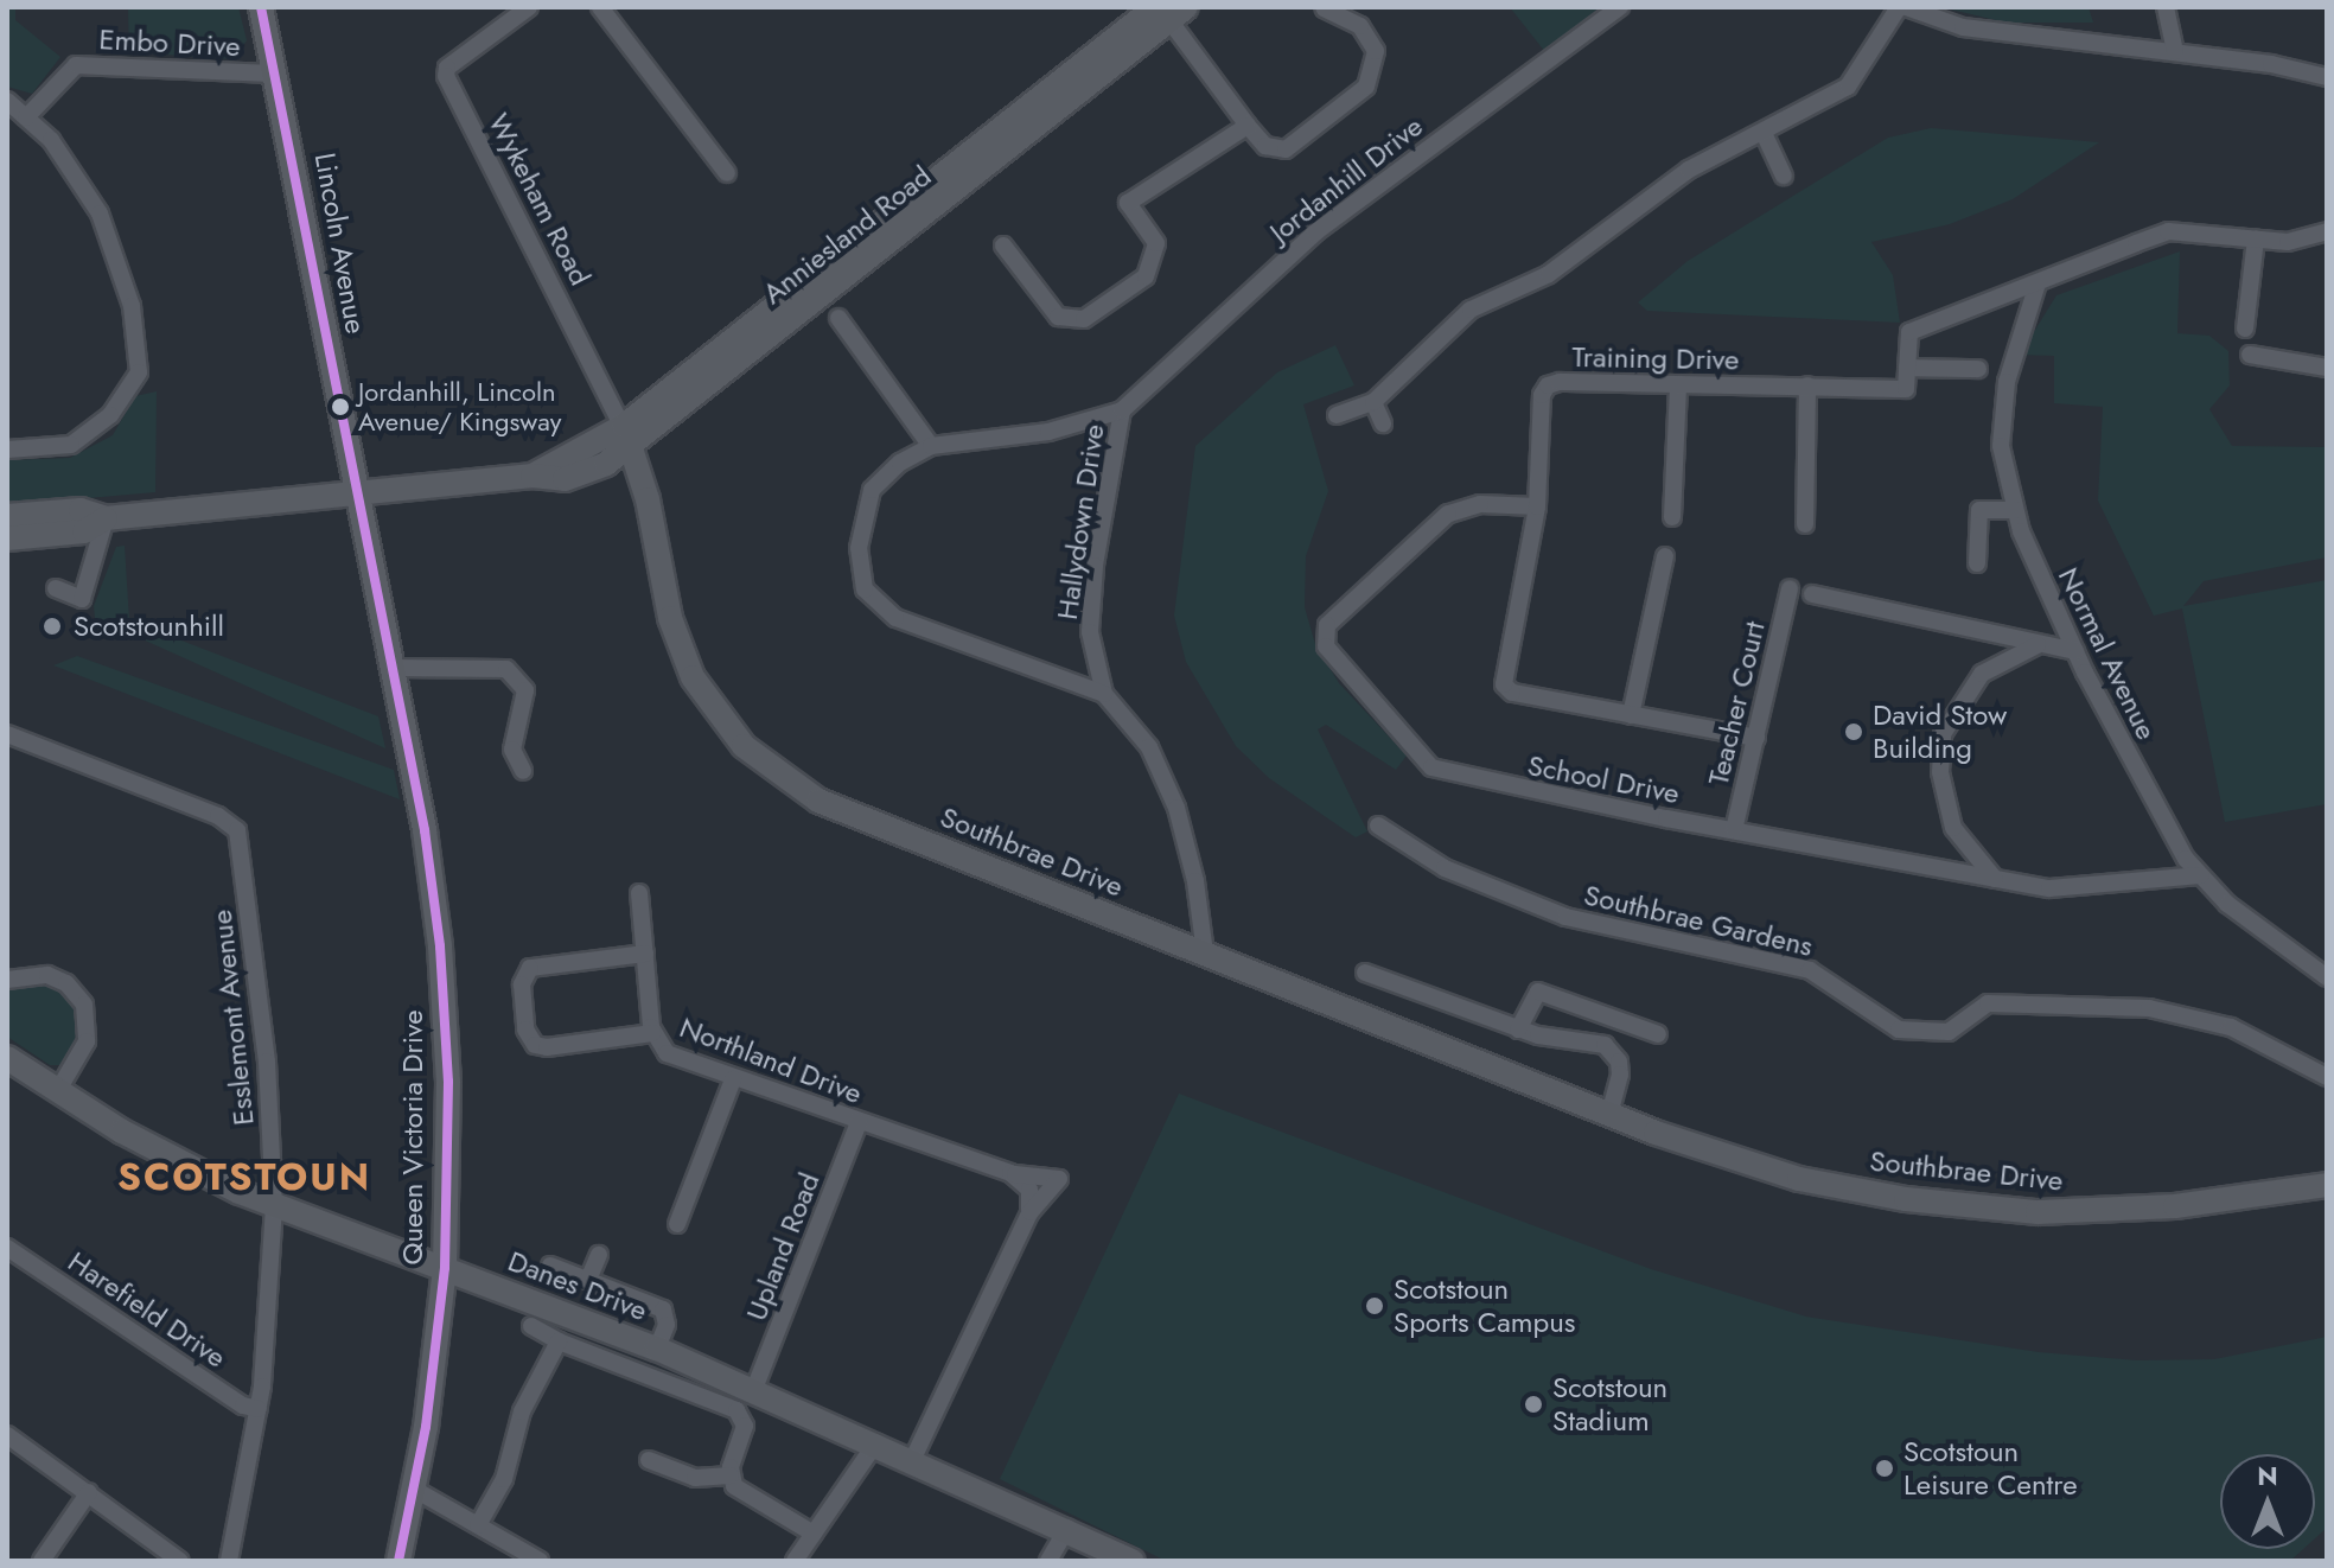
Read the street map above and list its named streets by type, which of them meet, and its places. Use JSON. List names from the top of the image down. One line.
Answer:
{"streets":{"street":["Embo Drive","Jordanhill Drive","Wykeham Road","Anniesland Road","Lincoln Avenue","Training Drive","Hallydown Drive","Normal Avenue","Teacher Court","School Drive","Southbrae Drive","Southbrae Gardens","Esslemont Avenue","Northland Drive","Queen Victoria Drive","Upland Road","Danes Drive","Harefield Drive"]},"crossings":[["Embo Drive","Lincoln Avenue"],["Jordanhill Drive","Hallydown Drive"],["Wykeham Road","Anniesland Road"],["Wykeham Road","Southbrae Drive"],["Anniesland Road","Lincoln Avenue"],["Anniesland Road","Southbrae Drive"],["Lincoln Avenue","Queen Victoria Drive"],["Training Drive","Teacher Court"],["Training Drive","School Drive"],["Normal Avenue","School Drive"],["Teacher Court","School Drive"],["Esslemont Avenue","Danes Drive"],["Esslemont Avenue","Harefield Drive"],["Northland Drive","Upland Road"],["Northland Drive","Danes Drive"],["Queen Victoria Drive","Danes Drive"],["Upland Road","Danes Drive"]],"districts":["SCOTSTOUN"],"places":["Jordanhill, Lincoln Avenue/ Kingsway","Scotstounhill","David Stow Building","Scotstoun Sports Campus","Scotstoun Stadium","Scotstoun Leisure Centre"],"north":"top"}
